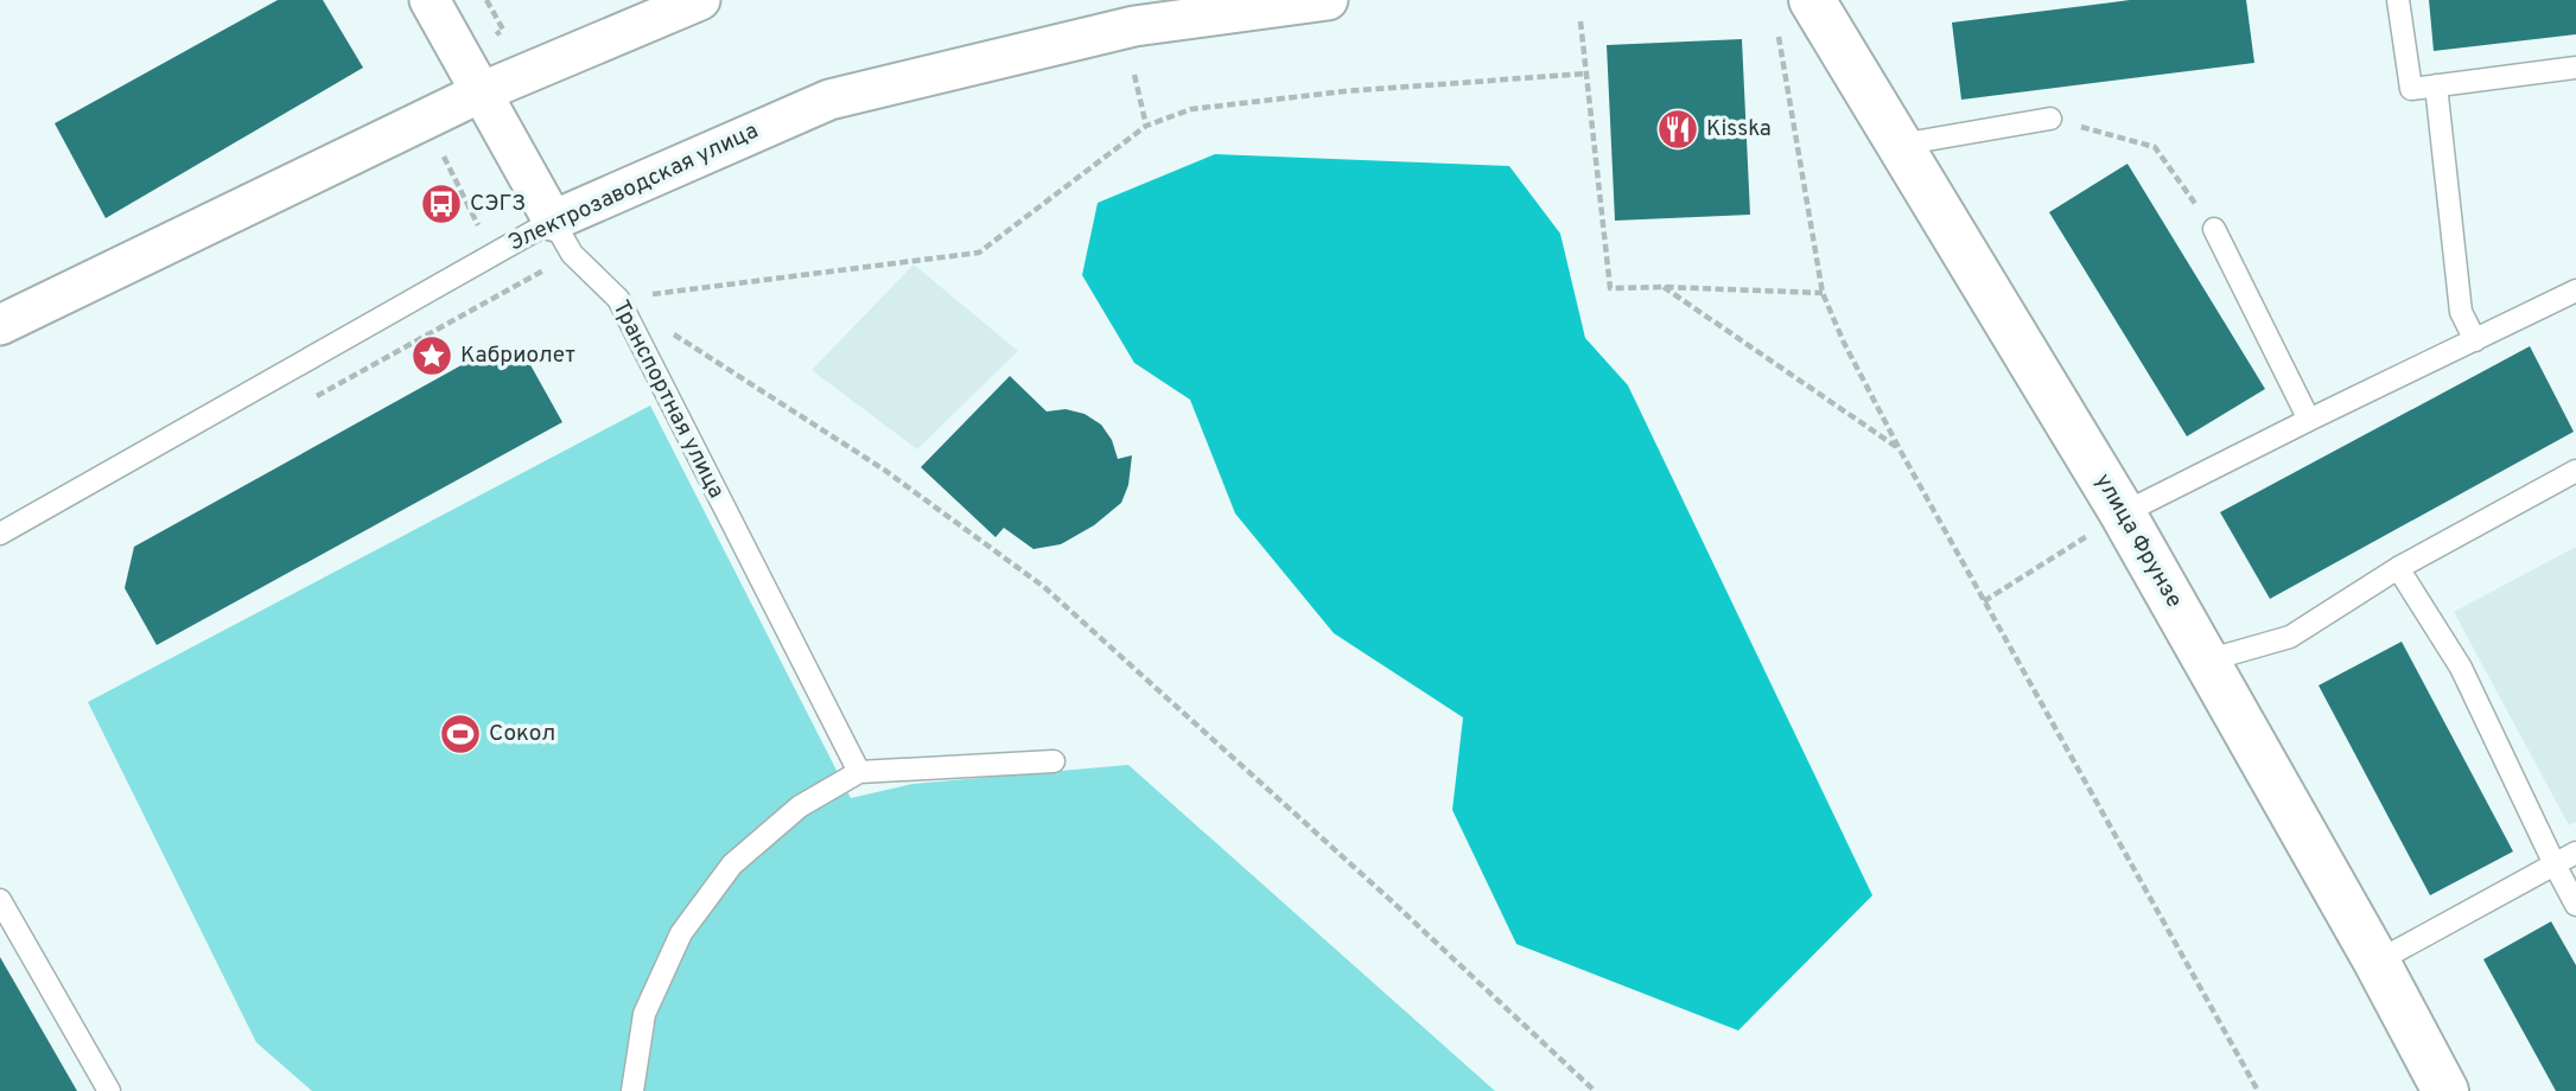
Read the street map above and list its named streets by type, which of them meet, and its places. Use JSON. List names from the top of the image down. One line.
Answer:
{"streets":{"main road":["улица Фрунзе"],"street":["Электрозаводская улица","Транспортная улица"]},"crossings":[["Электрозаводская улица","Транспортная улица"]],"places":{"restaurant":["Kisska"],"bus stop":["СЭГЗ"],"place":["Кабриолет"],"sports":["Сокол"]}}
